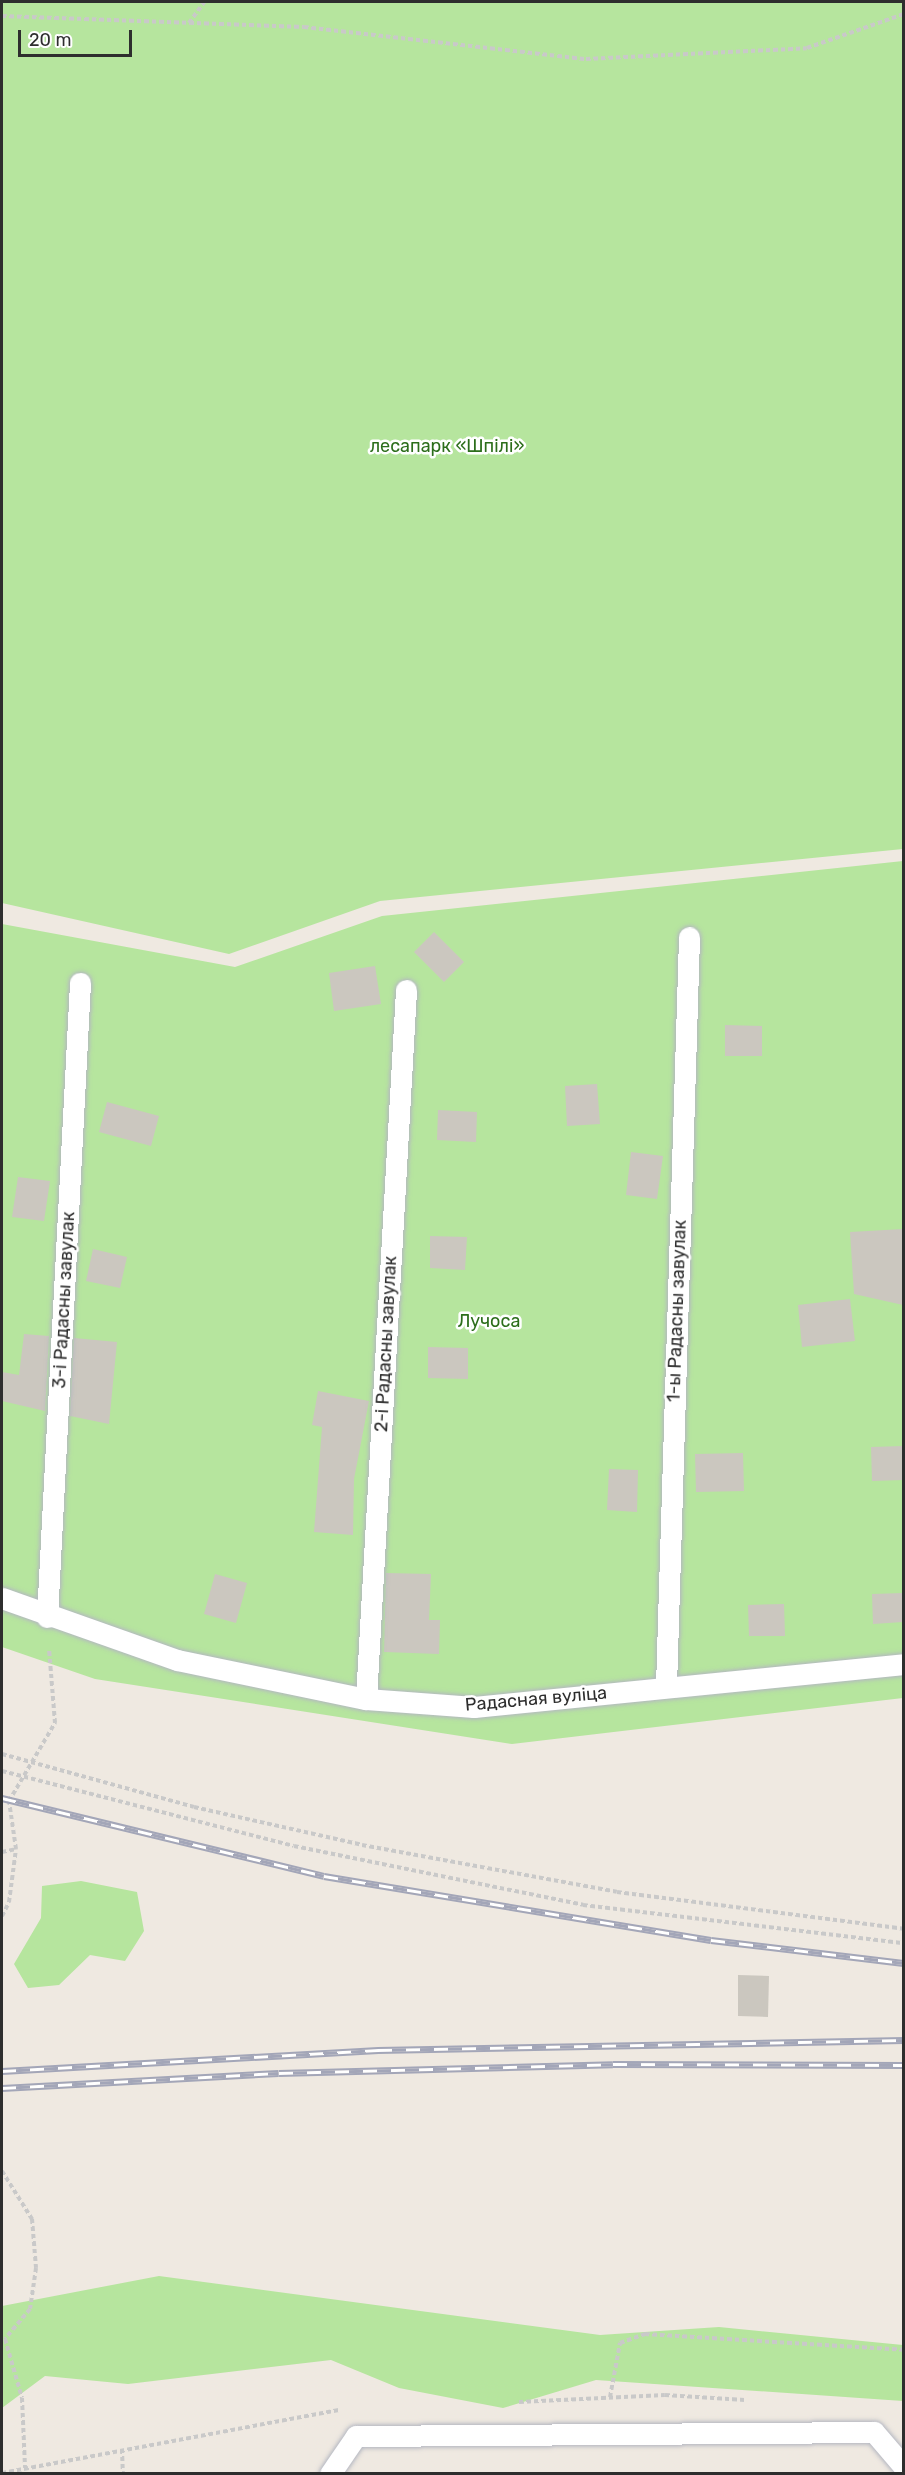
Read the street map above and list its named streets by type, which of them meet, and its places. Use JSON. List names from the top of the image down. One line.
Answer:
{"streets":{"lane":["3-і Радасны завулак","1-ы Радасны завулак","2-і Радасны завулак","Радасная вуліца"]},"crossings":[["3-і Радасны завулак","Радасная вуліца"],["1-ы Радасны завулак","Радасная вуліца"],["2-і Радасны завулак","Радасная вуліца"]],"parks":["лесапарк «Шпілі»","Лучоса"],"scale_bar":"20 m"}
